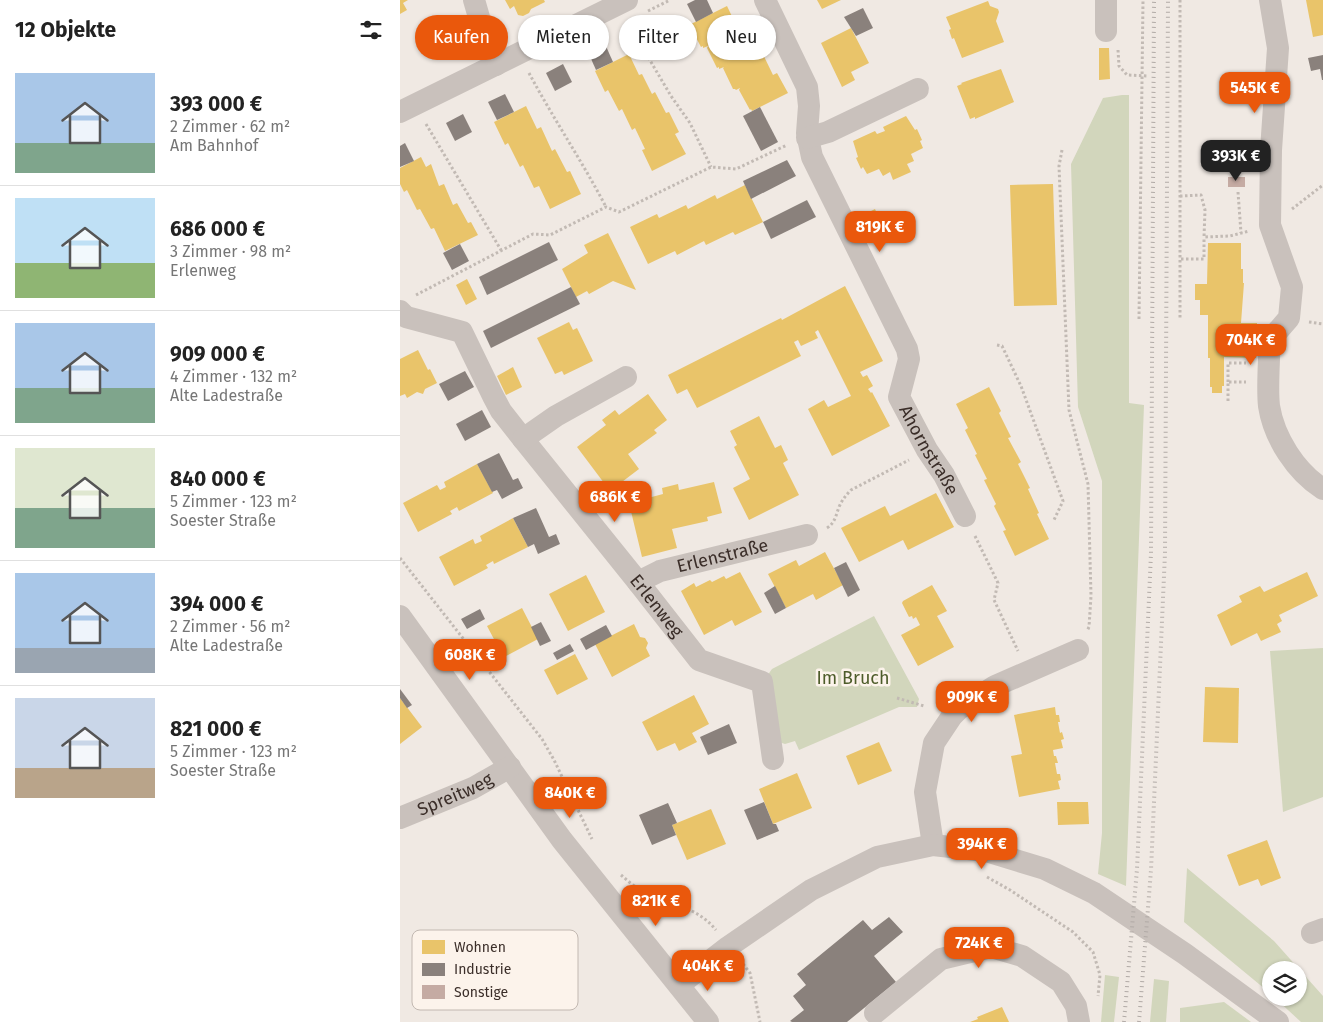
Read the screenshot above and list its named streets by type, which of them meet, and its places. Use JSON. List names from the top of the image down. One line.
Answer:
{"streets":{"street":["Ahornstraße","Erlenstraße","Erlenweg","Spreitweg"]},"crossings":[["Erlenstraße","Erlenweg"]],"parks":["Im Bruch"],"legend":["Wohnen","Industrie","Sonstige"],"page":{"heading":"12 Objekte","chip":["Kaufen","Mieten","Filter","Neu"],"list":[{"name":"393 000 €","note":"2 Zimmer · 62 m² · Am Bahnhof"},{"name":"686 000 €","note":"3 Zimmer · 98 m² · Erlenweg"},{"name":"909 000 €","note":"4 Zimmer · 132 m² · Alte Ladestraße"},{"name":"840 000 €","note":"5 Zimmer · 123 m² · Soester Straße"},{"name":"394 000 €","note":"2 Zimmer · 56 m² · Alte Ladestraße"},{"name":"821 000 €","note":"5 Zimmer · 123 m² · Soester Straße"}],"price":["545K €","393K €","819K €","704K €","686K €","608K €","909K €","840K €","394K €","821K €","724K €","404K €"]}}
